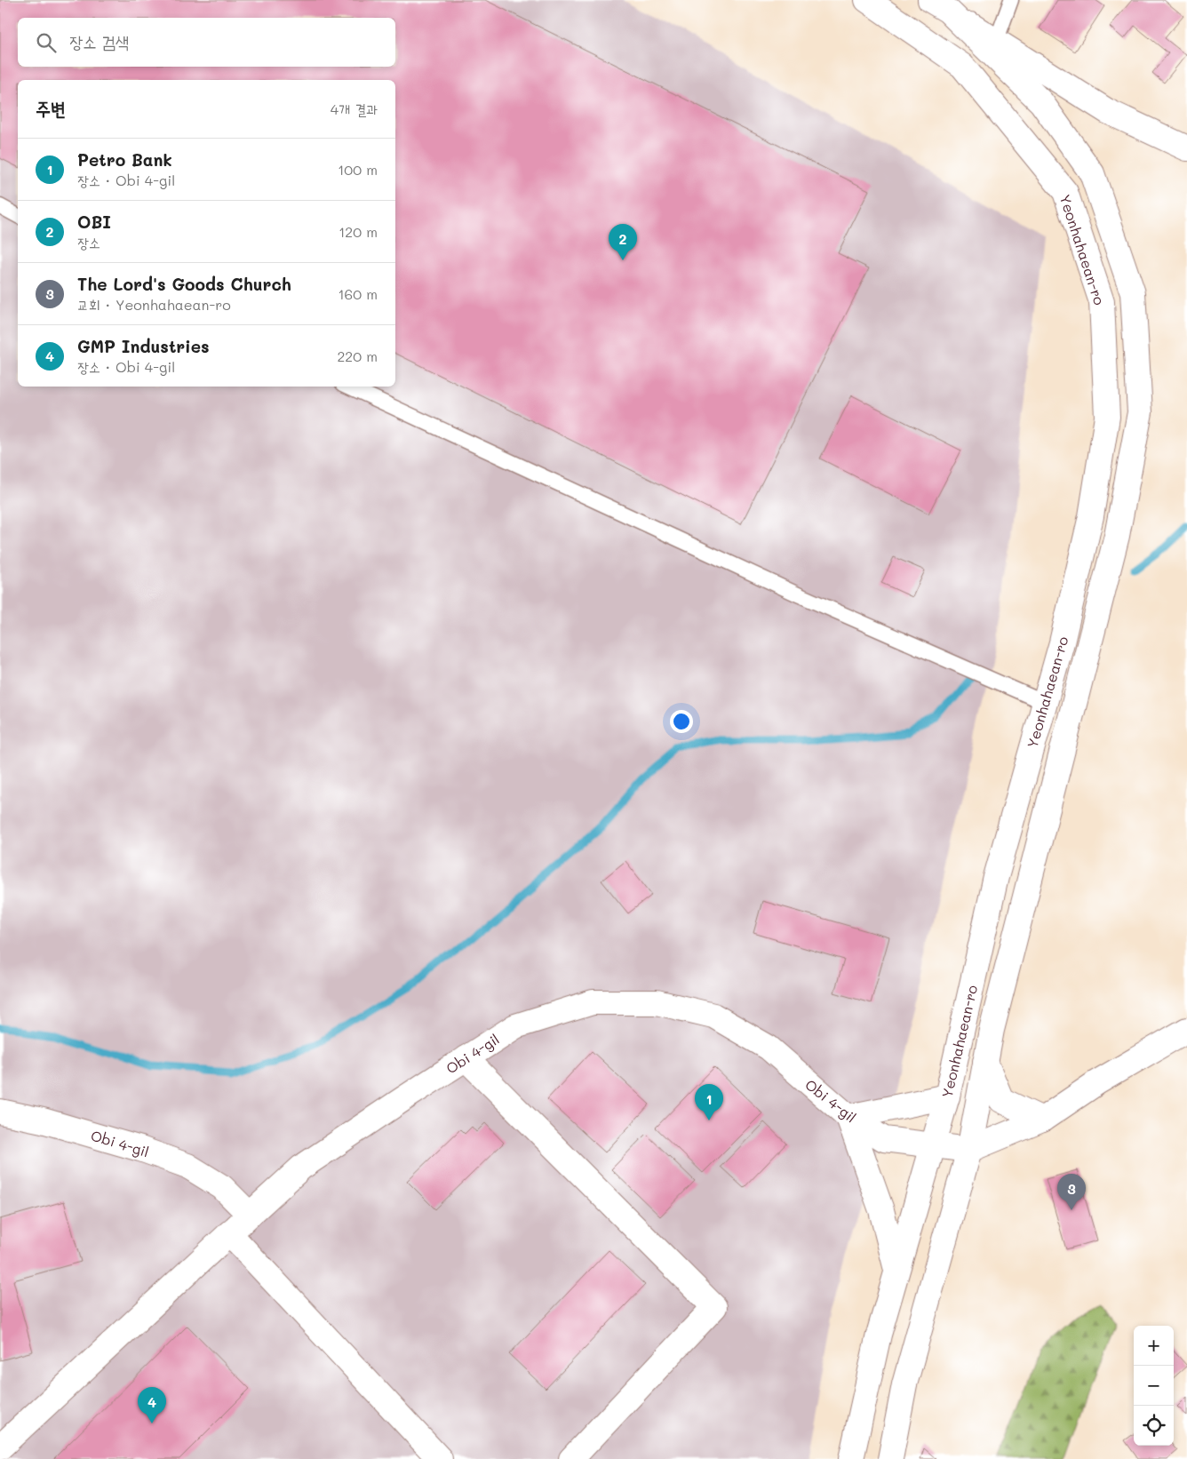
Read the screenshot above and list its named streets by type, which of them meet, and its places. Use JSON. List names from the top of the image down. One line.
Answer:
{"streets":{"street":["Yeonhahaean-ro","Obi 4-gil"]},"crossings":[["Yeonhahaean-ro","Obi 4-gil"]],"page":{"search":"장소 검색","heading":["주변","4개 결과"],"list":[{"mark":"1","name":"Petro Bank","note":"장소 · Obi 4-gil","value":"100 m"},{"mark":"2","name":"OBI","note":"장소","value":"120 m"},{"mark":"3","name":"The Lord's Goods Church","note":"교회 · Yeonhahaean-ro","value":"160 m"},{"mark":"4","name":"GMP Industries","note":"장소 · Obi 4-gil","value":"220 m"}],"pins":["2","1","3","4"],"map_buttons":["+","−"]}}
